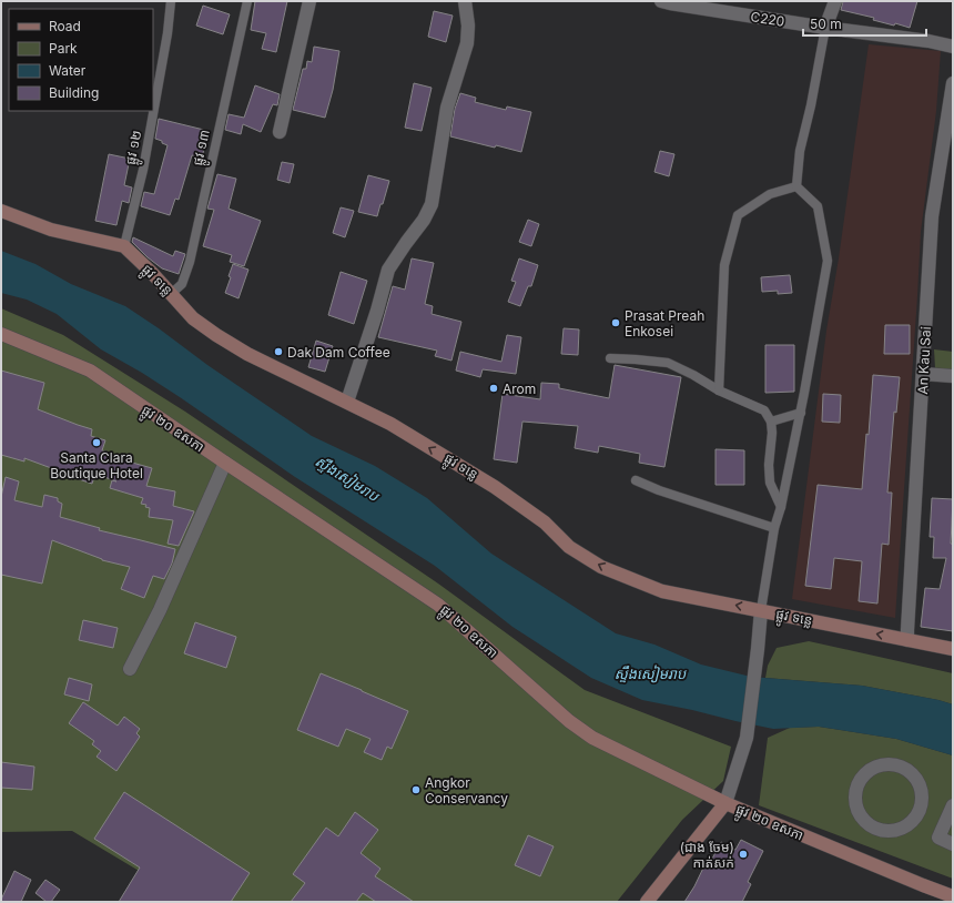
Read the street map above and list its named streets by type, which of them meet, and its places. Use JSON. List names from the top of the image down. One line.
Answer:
{"streets":{"street":["C220","ផ្លូវ ទន្លេ","An Kau Sai","ផ្លូវ ២០ ឧសភា"],"lane":["ផ្លូវ ១២","ផ្លូវ ១៣"]},"crossings":[["ផ្លូវ ១២","ផ្លូវ ទន្លេ"],["ផ្លូវ ១៣","ផ្លូវ ទន្លេ"],["ផ្លូវ ទន្លេ","An Kau Sai"]],"one_way":["ផ្លូវ ទន្លេ"],"water":["ស្ទឹងសៀមរាប"],"places":["Prasat Preah Enkosei","Dak Dam Coffee","Arom","Santa Clara Boutique Hotel","Angkor Conservancy","(ជាង ចែម) កាត់សក់"],"legend":["Road","Park","Water","Building"],"scale_bar":"50 m"}
